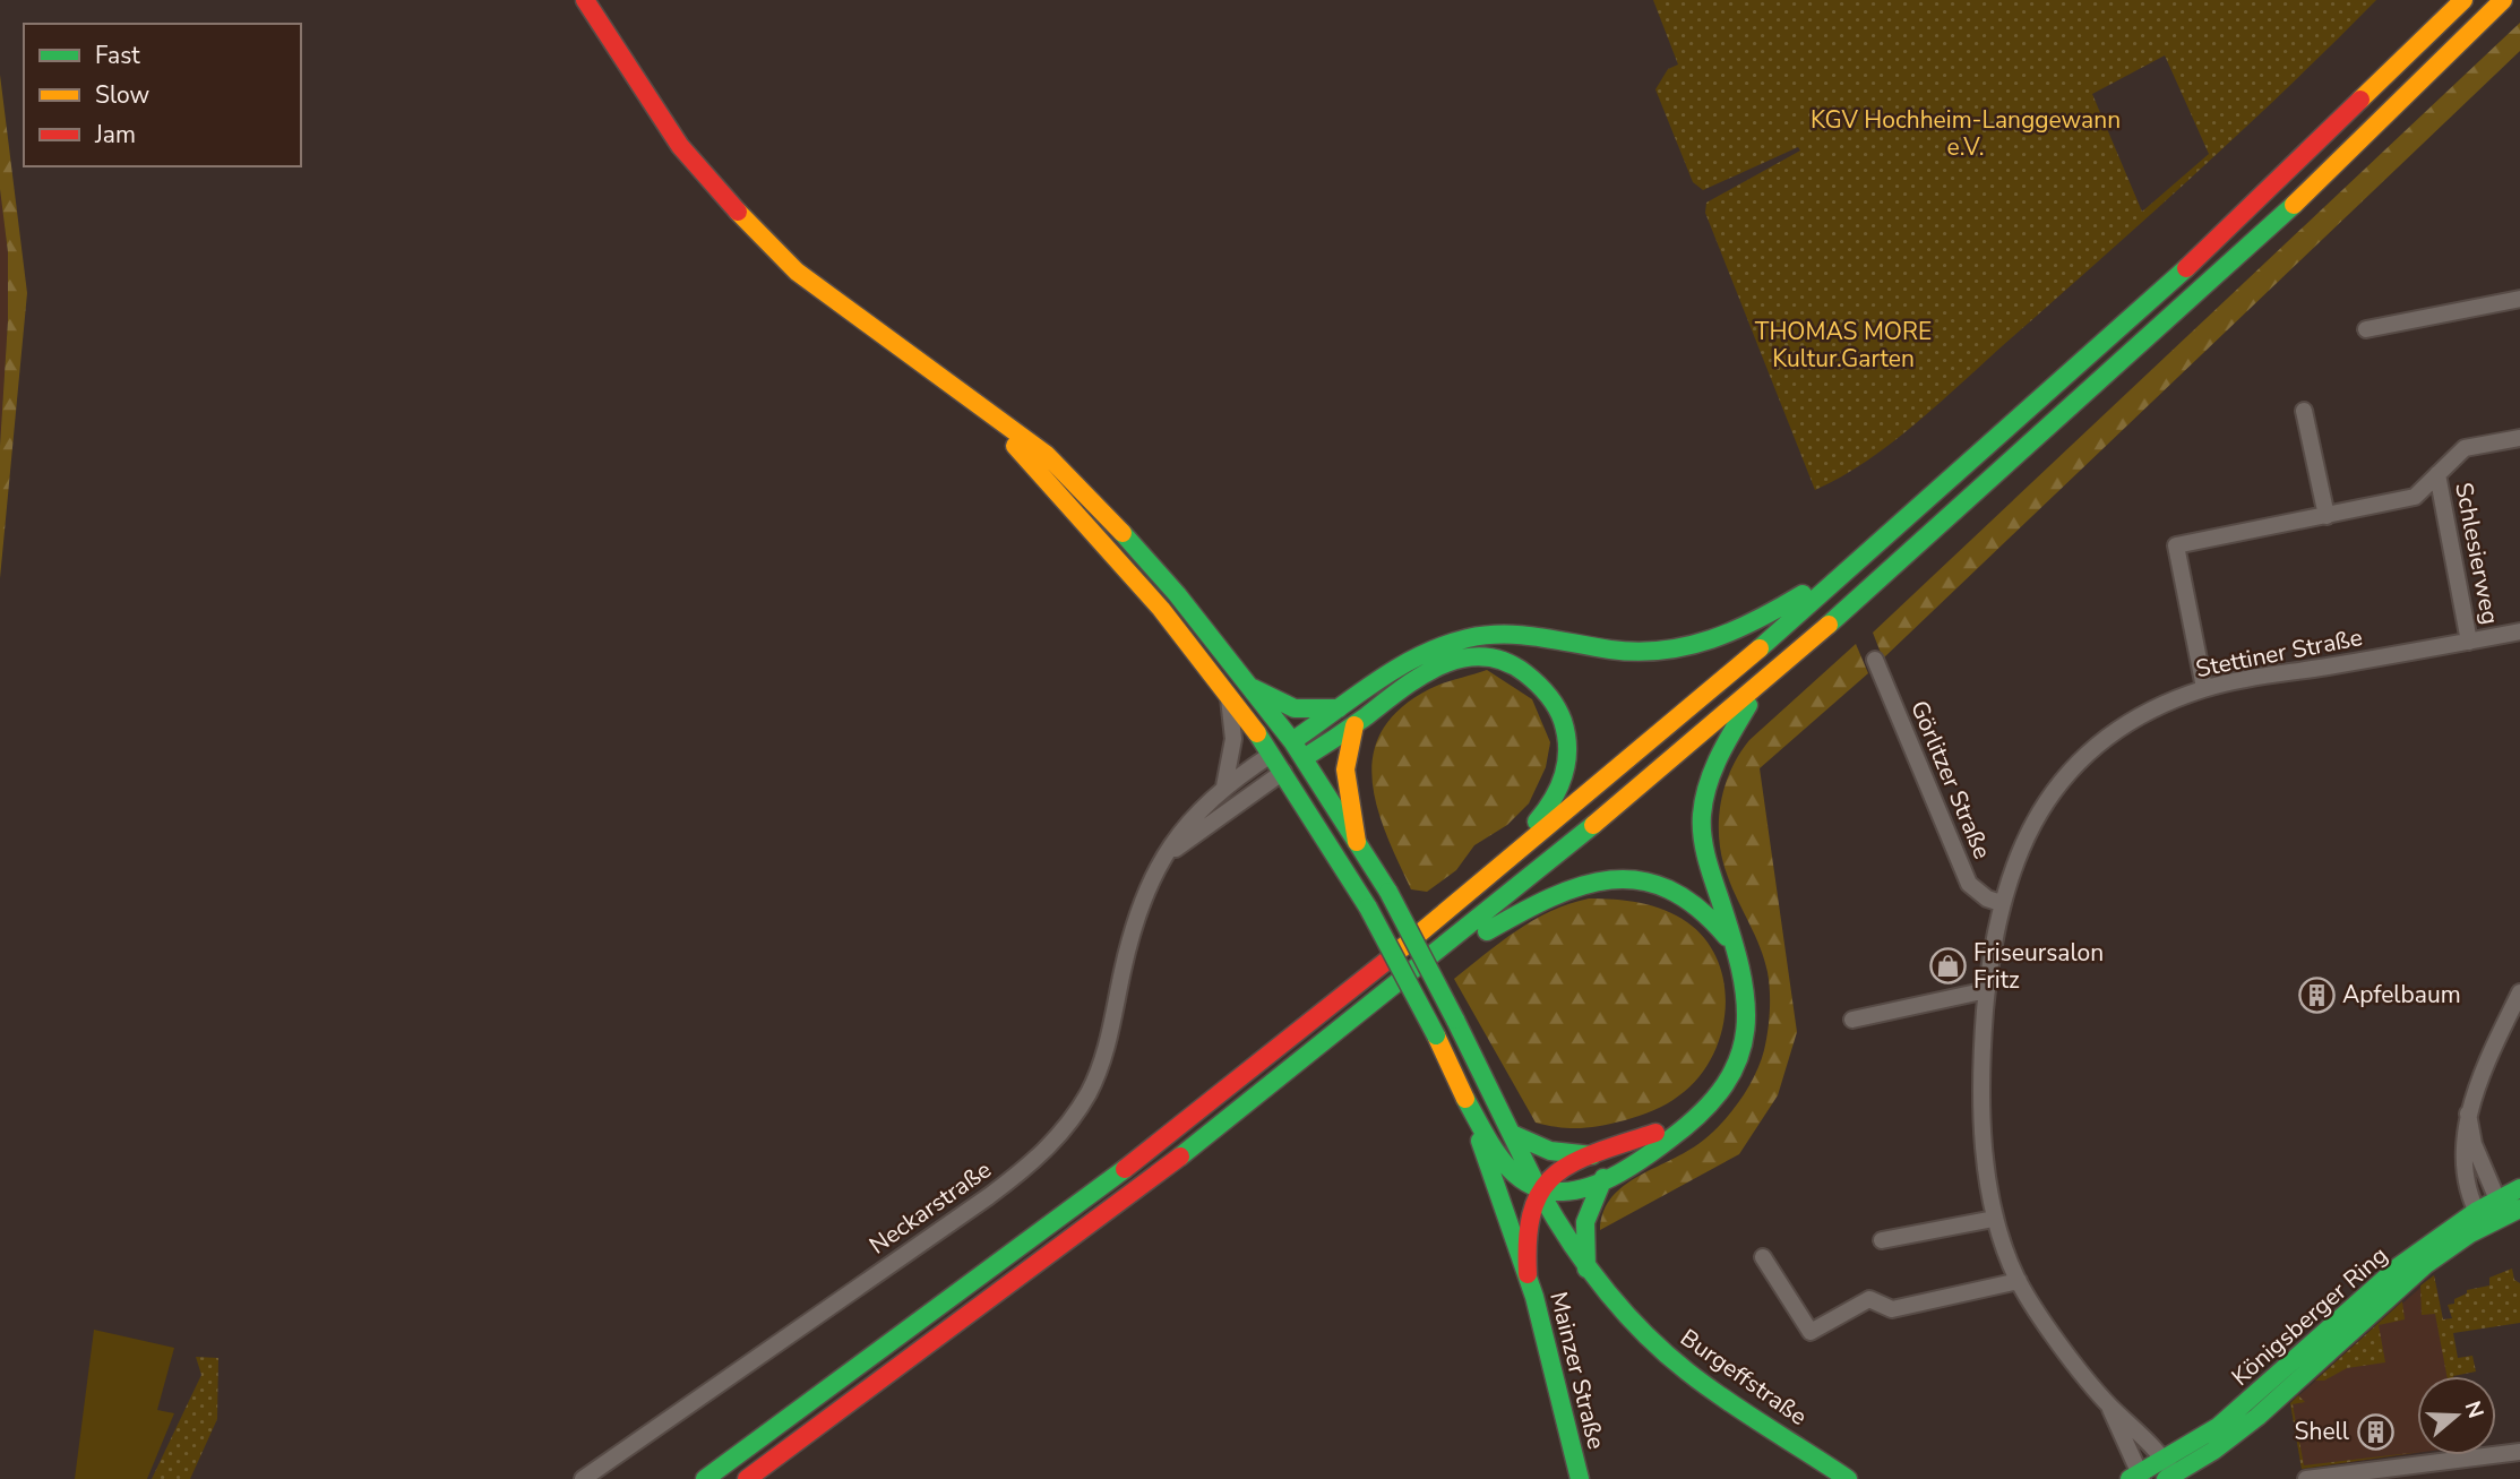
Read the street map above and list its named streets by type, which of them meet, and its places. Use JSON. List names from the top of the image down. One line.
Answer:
{"streets":{"main road":["Königsberger Ring","Mainzer Straße","Burgeffstraße"],"street":["Schlesierweg","Stettiner Straße","Görlitzer Straße","Neckarstraße"]},"crossings":[["Schlesierweg","Stettiner Straße"],["Stettiner Straße","Görlitzer Straße"],["Stettiner Straße","Königsberger Ring"]],"parks":["KGV Hochheim-Langgewann e.V.","THOMAS MORE Kultur.Garten"],"places":{"shop":["Friseursalon Fritz"],"building":["Apfelbaum","Shell"]},"legend":["Fast","Slow","Jam"],"north":"right"}
